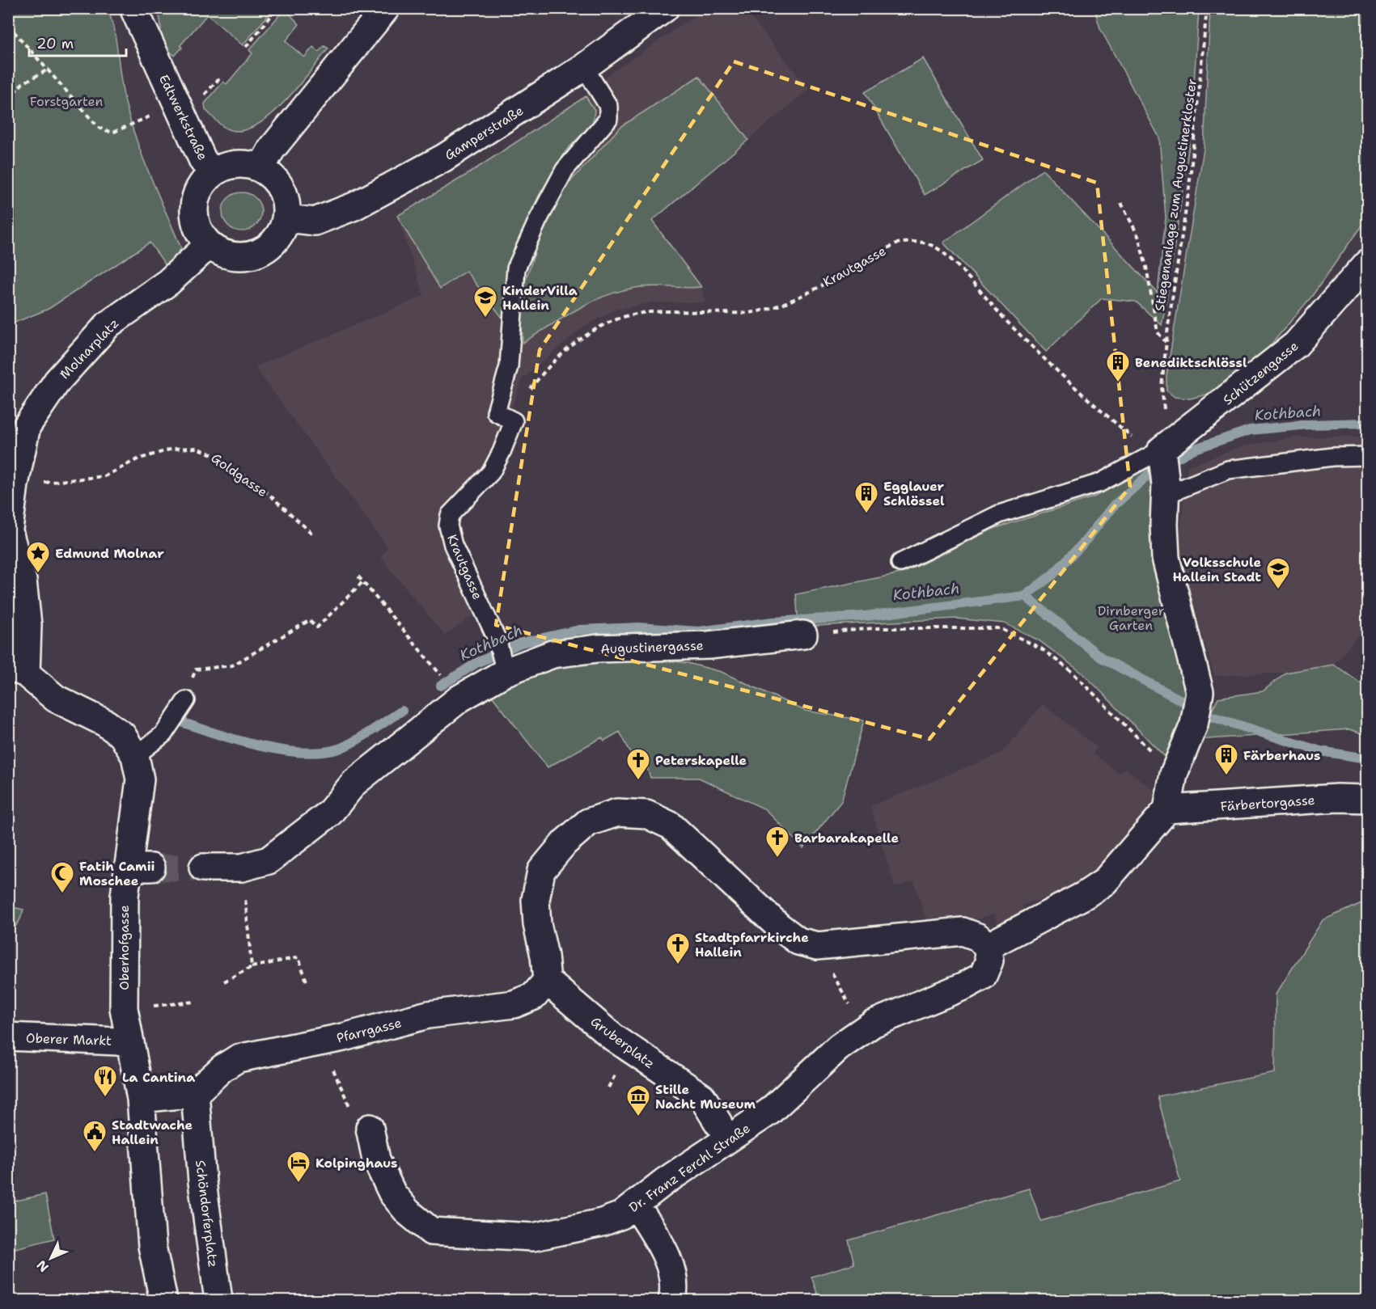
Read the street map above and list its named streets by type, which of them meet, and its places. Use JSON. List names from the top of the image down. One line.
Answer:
{"streets":{"street":["Edtwerkstraße","Gamperstraße","Molnarplatz","Schützengasse","Augustinergasse","Färbertorgasse","Oberhofgasse","Pfarrgasse","Oberer Markt","Gruberplatz","Dr. Franz Ferchl Straße","Schöndorferplatz"],"lane":["Krautgasse"],"path":["Stiegenanlage zum Augustinerkloster","Goldgasse"]},"crossings":[["Edtwerkstraße","Gamperstraße"],["Edtwerkstraße","Molnarplatz"],["Gamperstraße","Molnarplatz"],["Stiegenanlage zum Augustinerkloster","Krautgasse"],["Stiegenanlage zum Augustinerkloster","Schützengasse"],["Krautgasse","Schützengasse"],["Krautgasse","Augustinergasse"],["Molnarplatz","Goldgasse"],["Molnarplatz","Oberhofgasse"],["Oberhofgasse","Oberer Markt"],["Pfarrgasse","Gruberplatz"],["Pfarrgasse","Schöndorferplatz"]],"water":["Kothbach"],"parks":["Forstgarten","Dirnberger Garten"],"places":{"school or university":["KinderVilla Hallein","Volksschule Hallein Stadt"],"building":["Benediktschlössl","Egglauer Schlössel","Färberhaus"],"place":["Edmund Molnar"],"church":["Peterskapelle","Barbarakapelle","Stadtpfarrkirche Hallein"],"mosque":["Fatih Camii Moschee"],"restaurant":["La Cantina"],"museum":["Stille Nacht Museum"],"public building":["Stadtwache Hallein"],"hotel":["Kolpinghaus"]},"scale_bar":"20 m","north":"bottom left"}
